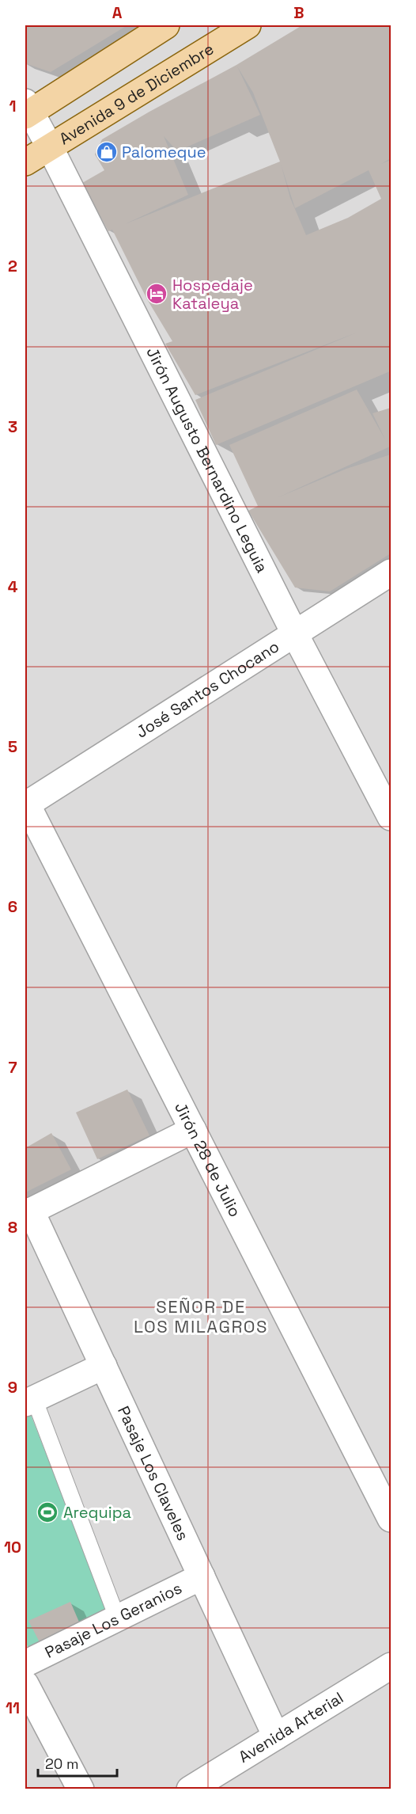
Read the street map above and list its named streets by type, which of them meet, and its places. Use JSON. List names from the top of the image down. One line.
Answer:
{"streets":{"main road":["Avenida 9 de Diciembre"],"street":["Jirón Augusto Bernardino Leguia","José Santos Chocano","Jirón 28 de Julio","Pasaje Los Claveles","Pasaje Los Geranios","Avenida Arterial"]},"crossings":[["Avenida 9 de Diciembre","Jirón Augusto Bernardino Leguia"],["Jirón Augusto Bernardino Leguia","José Santos Chocano"],["José Santos Chocano","Jirón 28 de Julio"],["Pasaje Los Claveles","Pasaje Los Geranios"],["Pasaje Los Claveles","Avenida Arterial"]],"districts":["SEÑOR DE LOS MILAGROS"],"places":{"shop":["Palomeque"],"hotel":["Hospedaje Kataleya"],"sports":["Arequipa"]},"scale_bar":"20 m","grid":{"columns":["A","B"],"rows":["1","2","3","4","5","6","7","8","9","10","11"]}}
